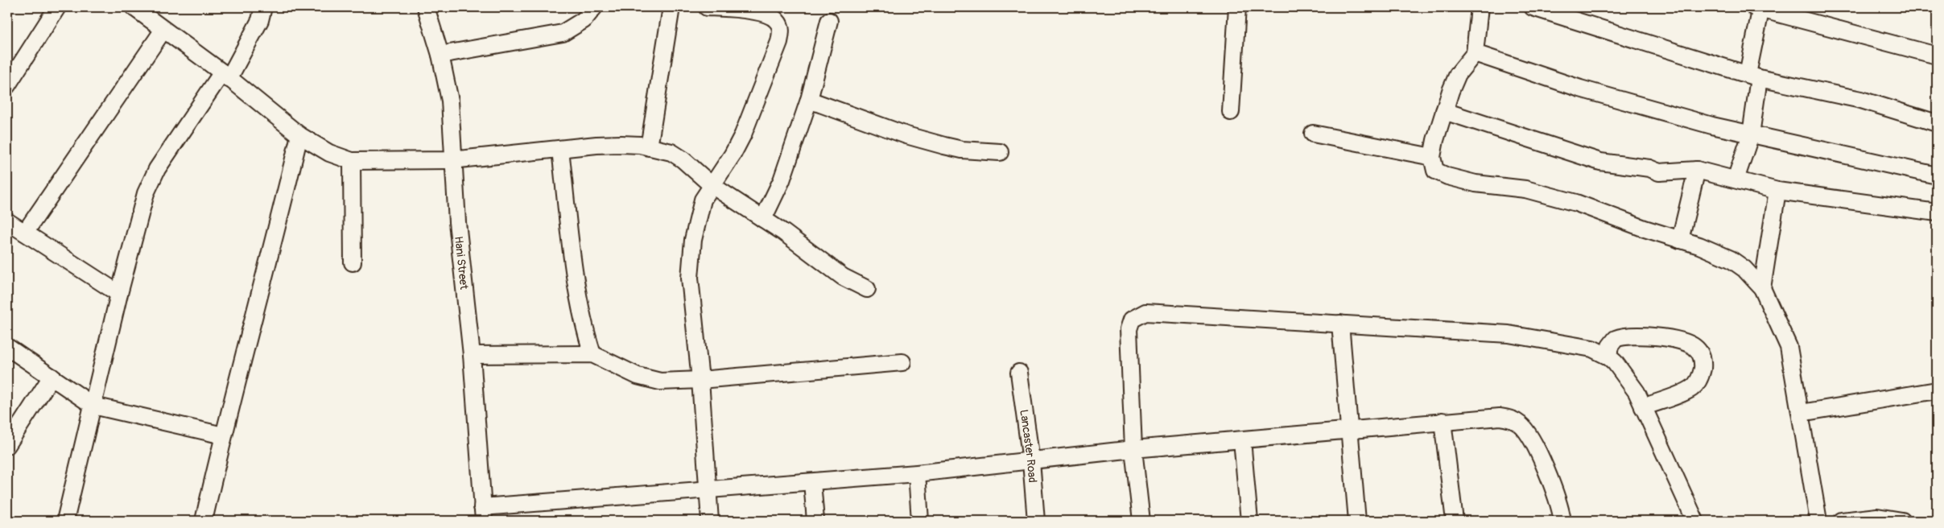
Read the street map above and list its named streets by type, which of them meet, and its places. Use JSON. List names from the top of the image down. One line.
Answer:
{"streets":{"street":["Hani Street","Lancaster Road"]}}
